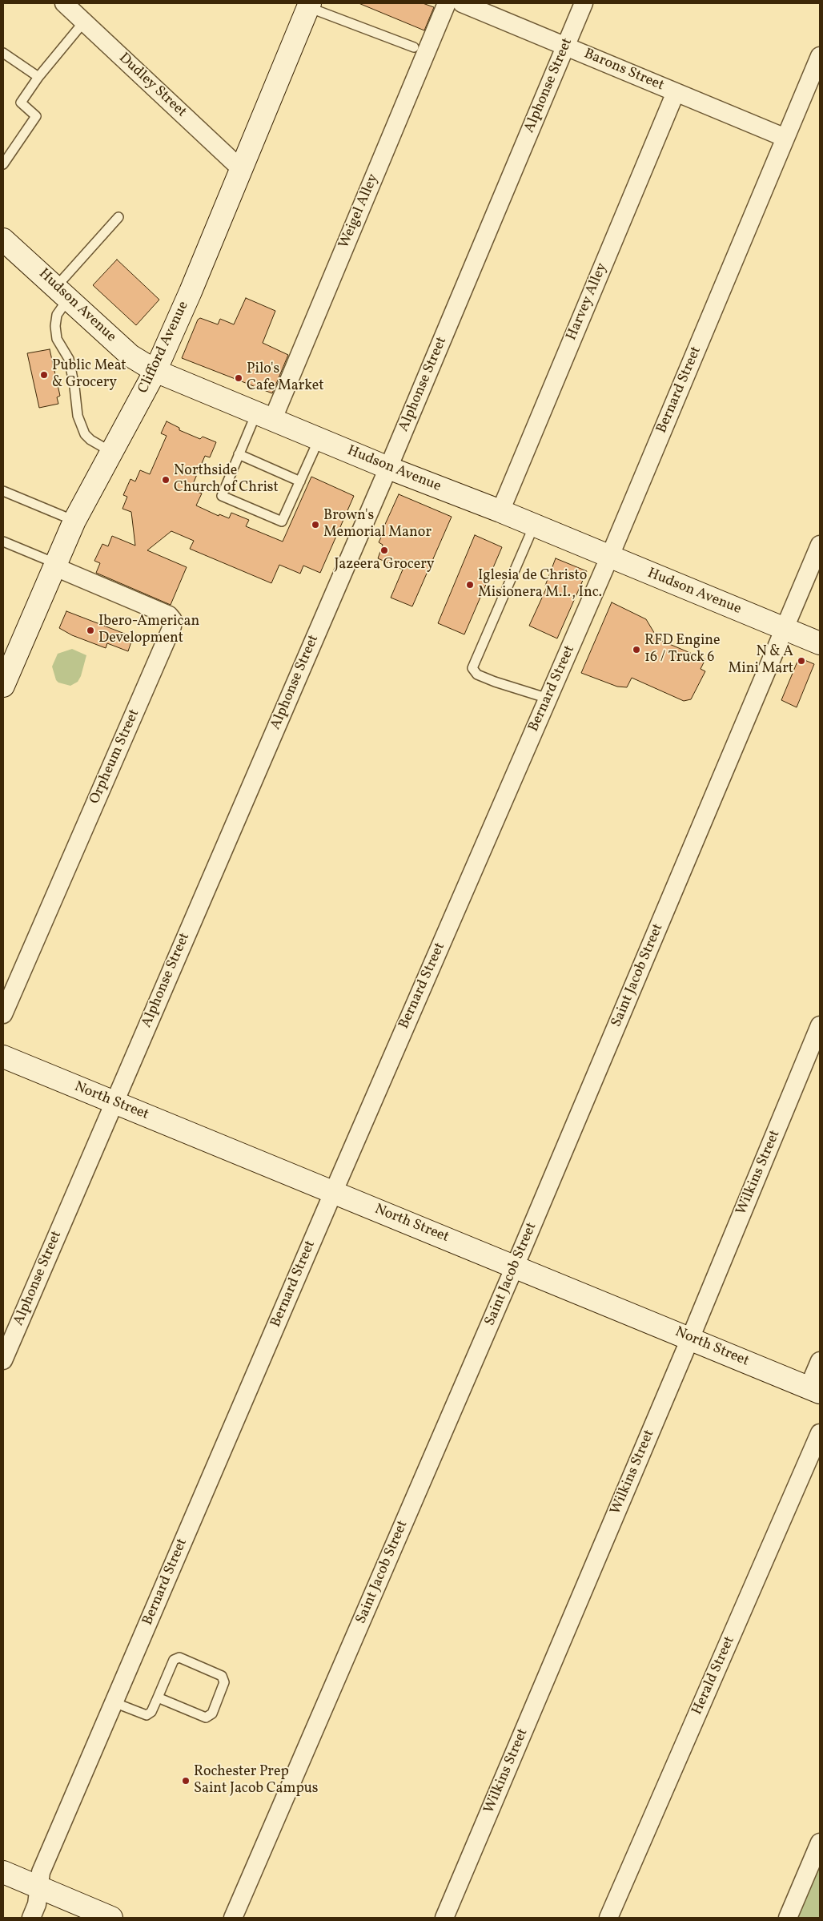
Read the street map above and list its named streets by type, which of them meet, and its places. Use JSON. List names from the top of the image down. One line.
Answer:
{"streets":{"main road":["Hudson Avenue","Clifford Avenue","North Street"],"street":["Barons Street","Dudley Street","Alphonse Street","Weigel Alley","Harvey Alley","Bernard Street","Orpheum Street","Saint Jacob Street","Wilkins Street","Herald Street"]},"crossings":[["Barons Street","Alphonse Street"],["Barons Street","Harvey Alley"],["Barons Street","Bernard Street"],["Dudley Street","Clifford Avenue"],["Alphonse Street","Hudson Avenue"],["Alphonse Street","North Street"],["Weigel Alley","Hudson Avenue"],["Harvey Alley","Hudson Avenue"],["Hudson Avenue","Clifford Avenue"],["Hudson Avenue","Bernard Street"],["Hudson Avenue","Saint Jacob Street"],["Clifford Avenue","Orpheum Street"],["Bernard Street","North Street"],["Saint Jacob Street","North Street"],["North Street","Wilkins Street"]],"places":["Public Meat & Grocery","Pilo's Cafe Market","Northside Church of Christ","Brown's Memorial Manor","Jazeera Grocery","Iglesia de Christo Misionera M.I., Inc.","Ibero-American Development","RFD Engine 16 / Truck 6","N & A Mini Mart","Rochester Prep Saint Jacob Campus"]}
